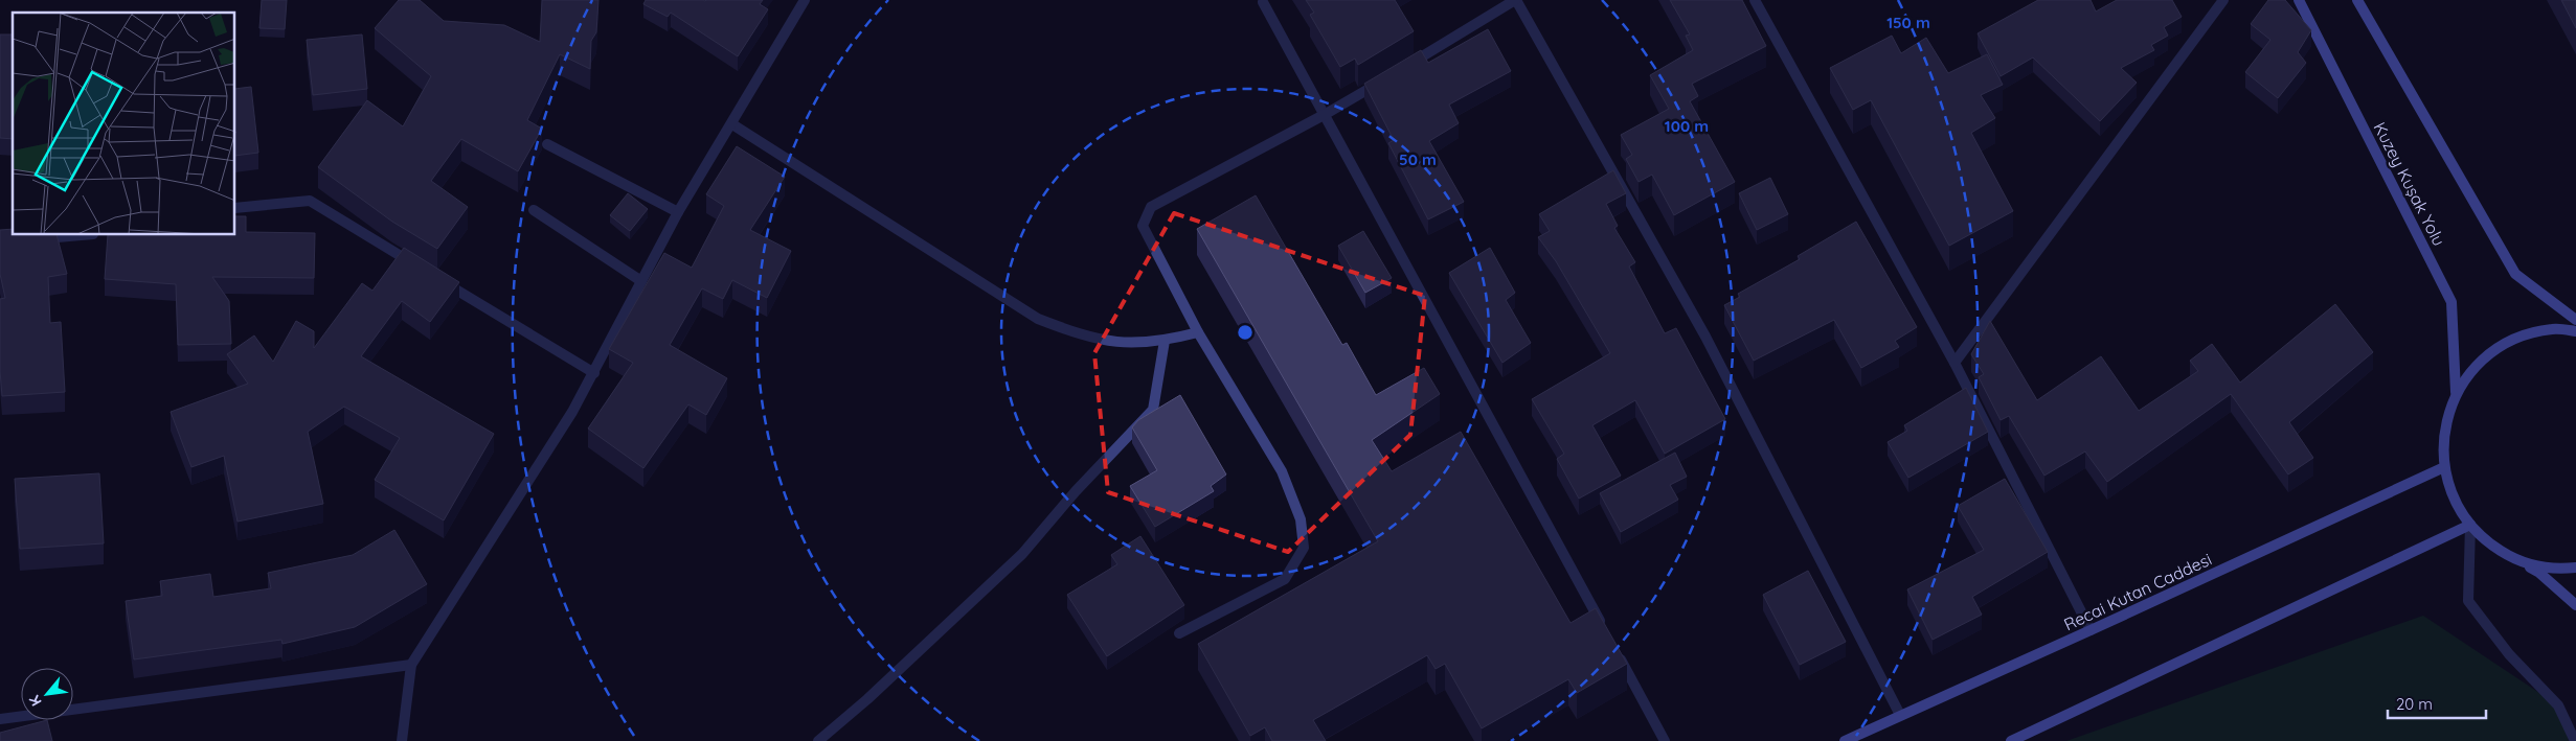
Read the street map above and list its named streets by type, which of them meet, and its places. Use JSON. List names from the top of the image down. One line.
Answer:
{"streets":{"main road":["Kuzey Kuşak Yolu","Recai Kutan Caddesi"]},"scale_bar":"20 m","north":"bottom left","rings":["150 m","100 m","50 m"]}
